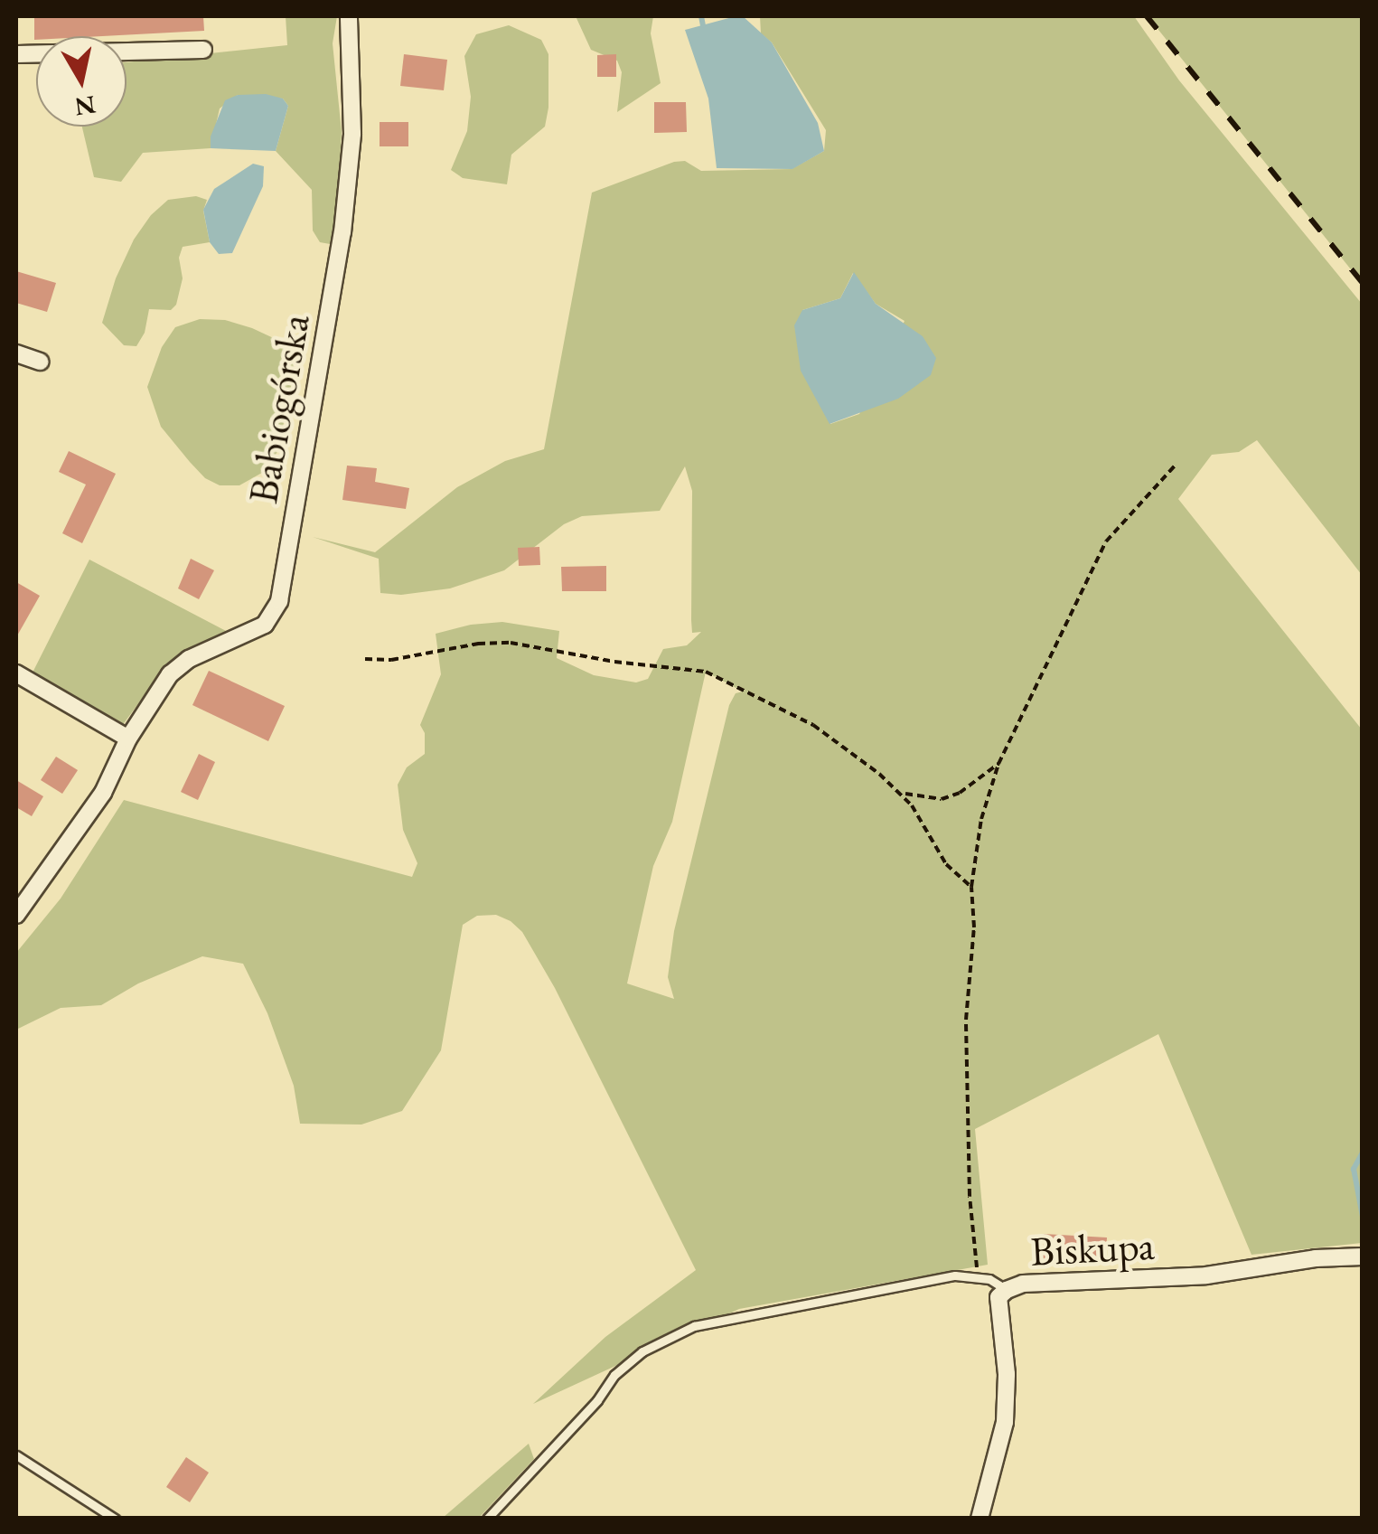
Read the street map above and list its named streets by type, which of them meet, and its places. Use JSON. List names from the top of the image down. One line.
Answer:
{"streets":{"street":["Babiogórska","Biskupa"]},"north":"bottom"}
